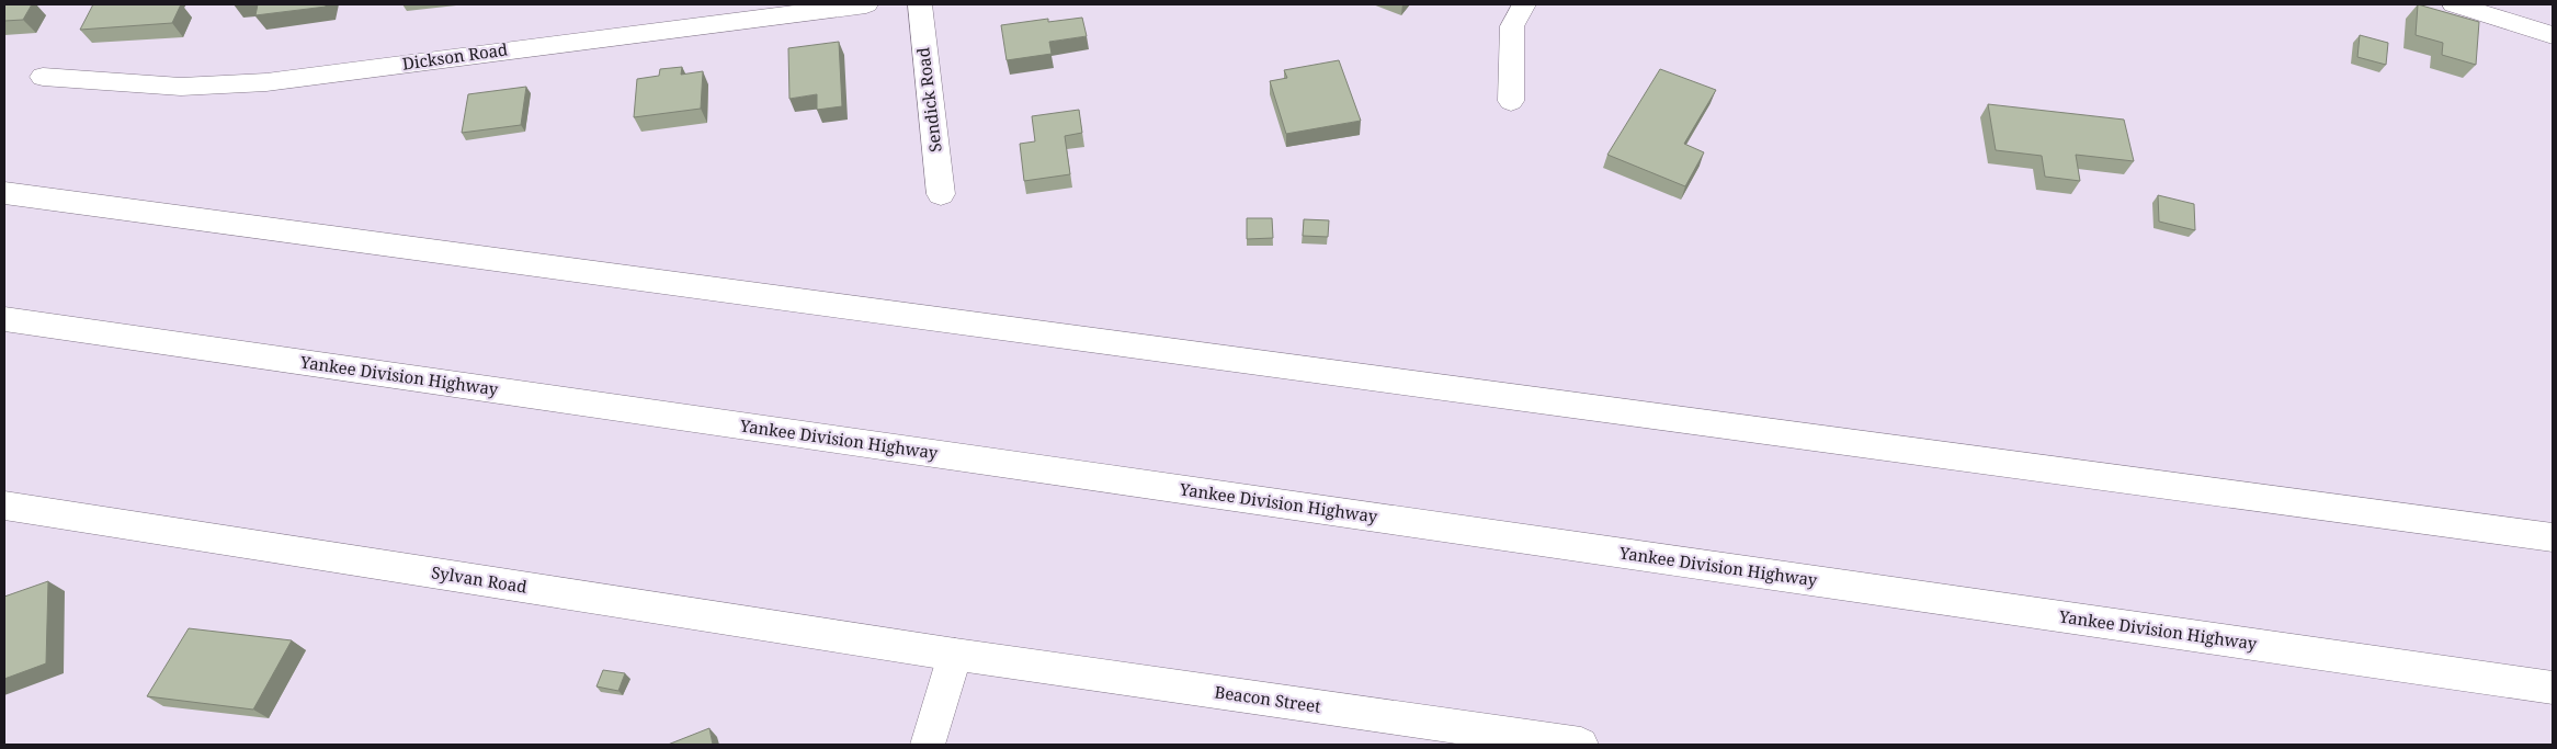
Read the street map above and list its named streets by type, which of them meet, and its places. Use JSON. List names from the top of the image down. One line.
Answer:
{"streets":{"main road":["Dickson Road","Sendick Road","Yankee Division Highway","Sylvan Road","Beacon Street"]},"crossings":[["Sylvan Road","Beacon Street"]]}
